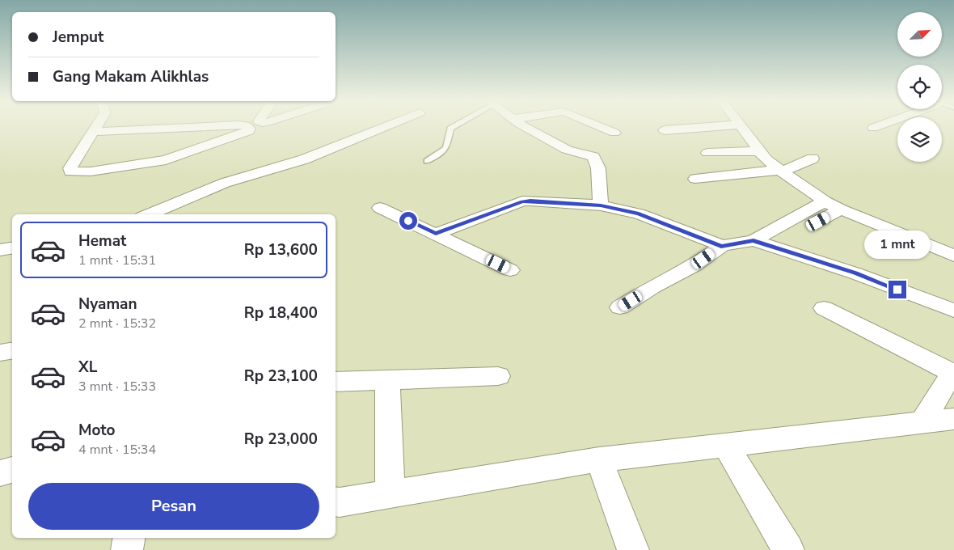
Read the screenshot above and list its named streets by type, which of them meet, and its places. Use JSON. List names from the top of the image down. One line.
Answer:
{"north":"top right","page":{"banner":["Jemput","Gang Makam Alikhlas"],"list":[{"name":"Hemat","note":"1 mnt · 15:31","value":"Rp 13,600"},{"name":"Nyaman","note":"2 mnt · 15:32","value":"Rp 18,400"},{"name":"XL","note":"3 mnt · 15:33","value":"Rp 23,100"},{"name":"Moto","note":"4 mnt · 15:34","value":"Rp 23,000"}],"bubble":"1 mnt","buttons":"Pesan"}}
